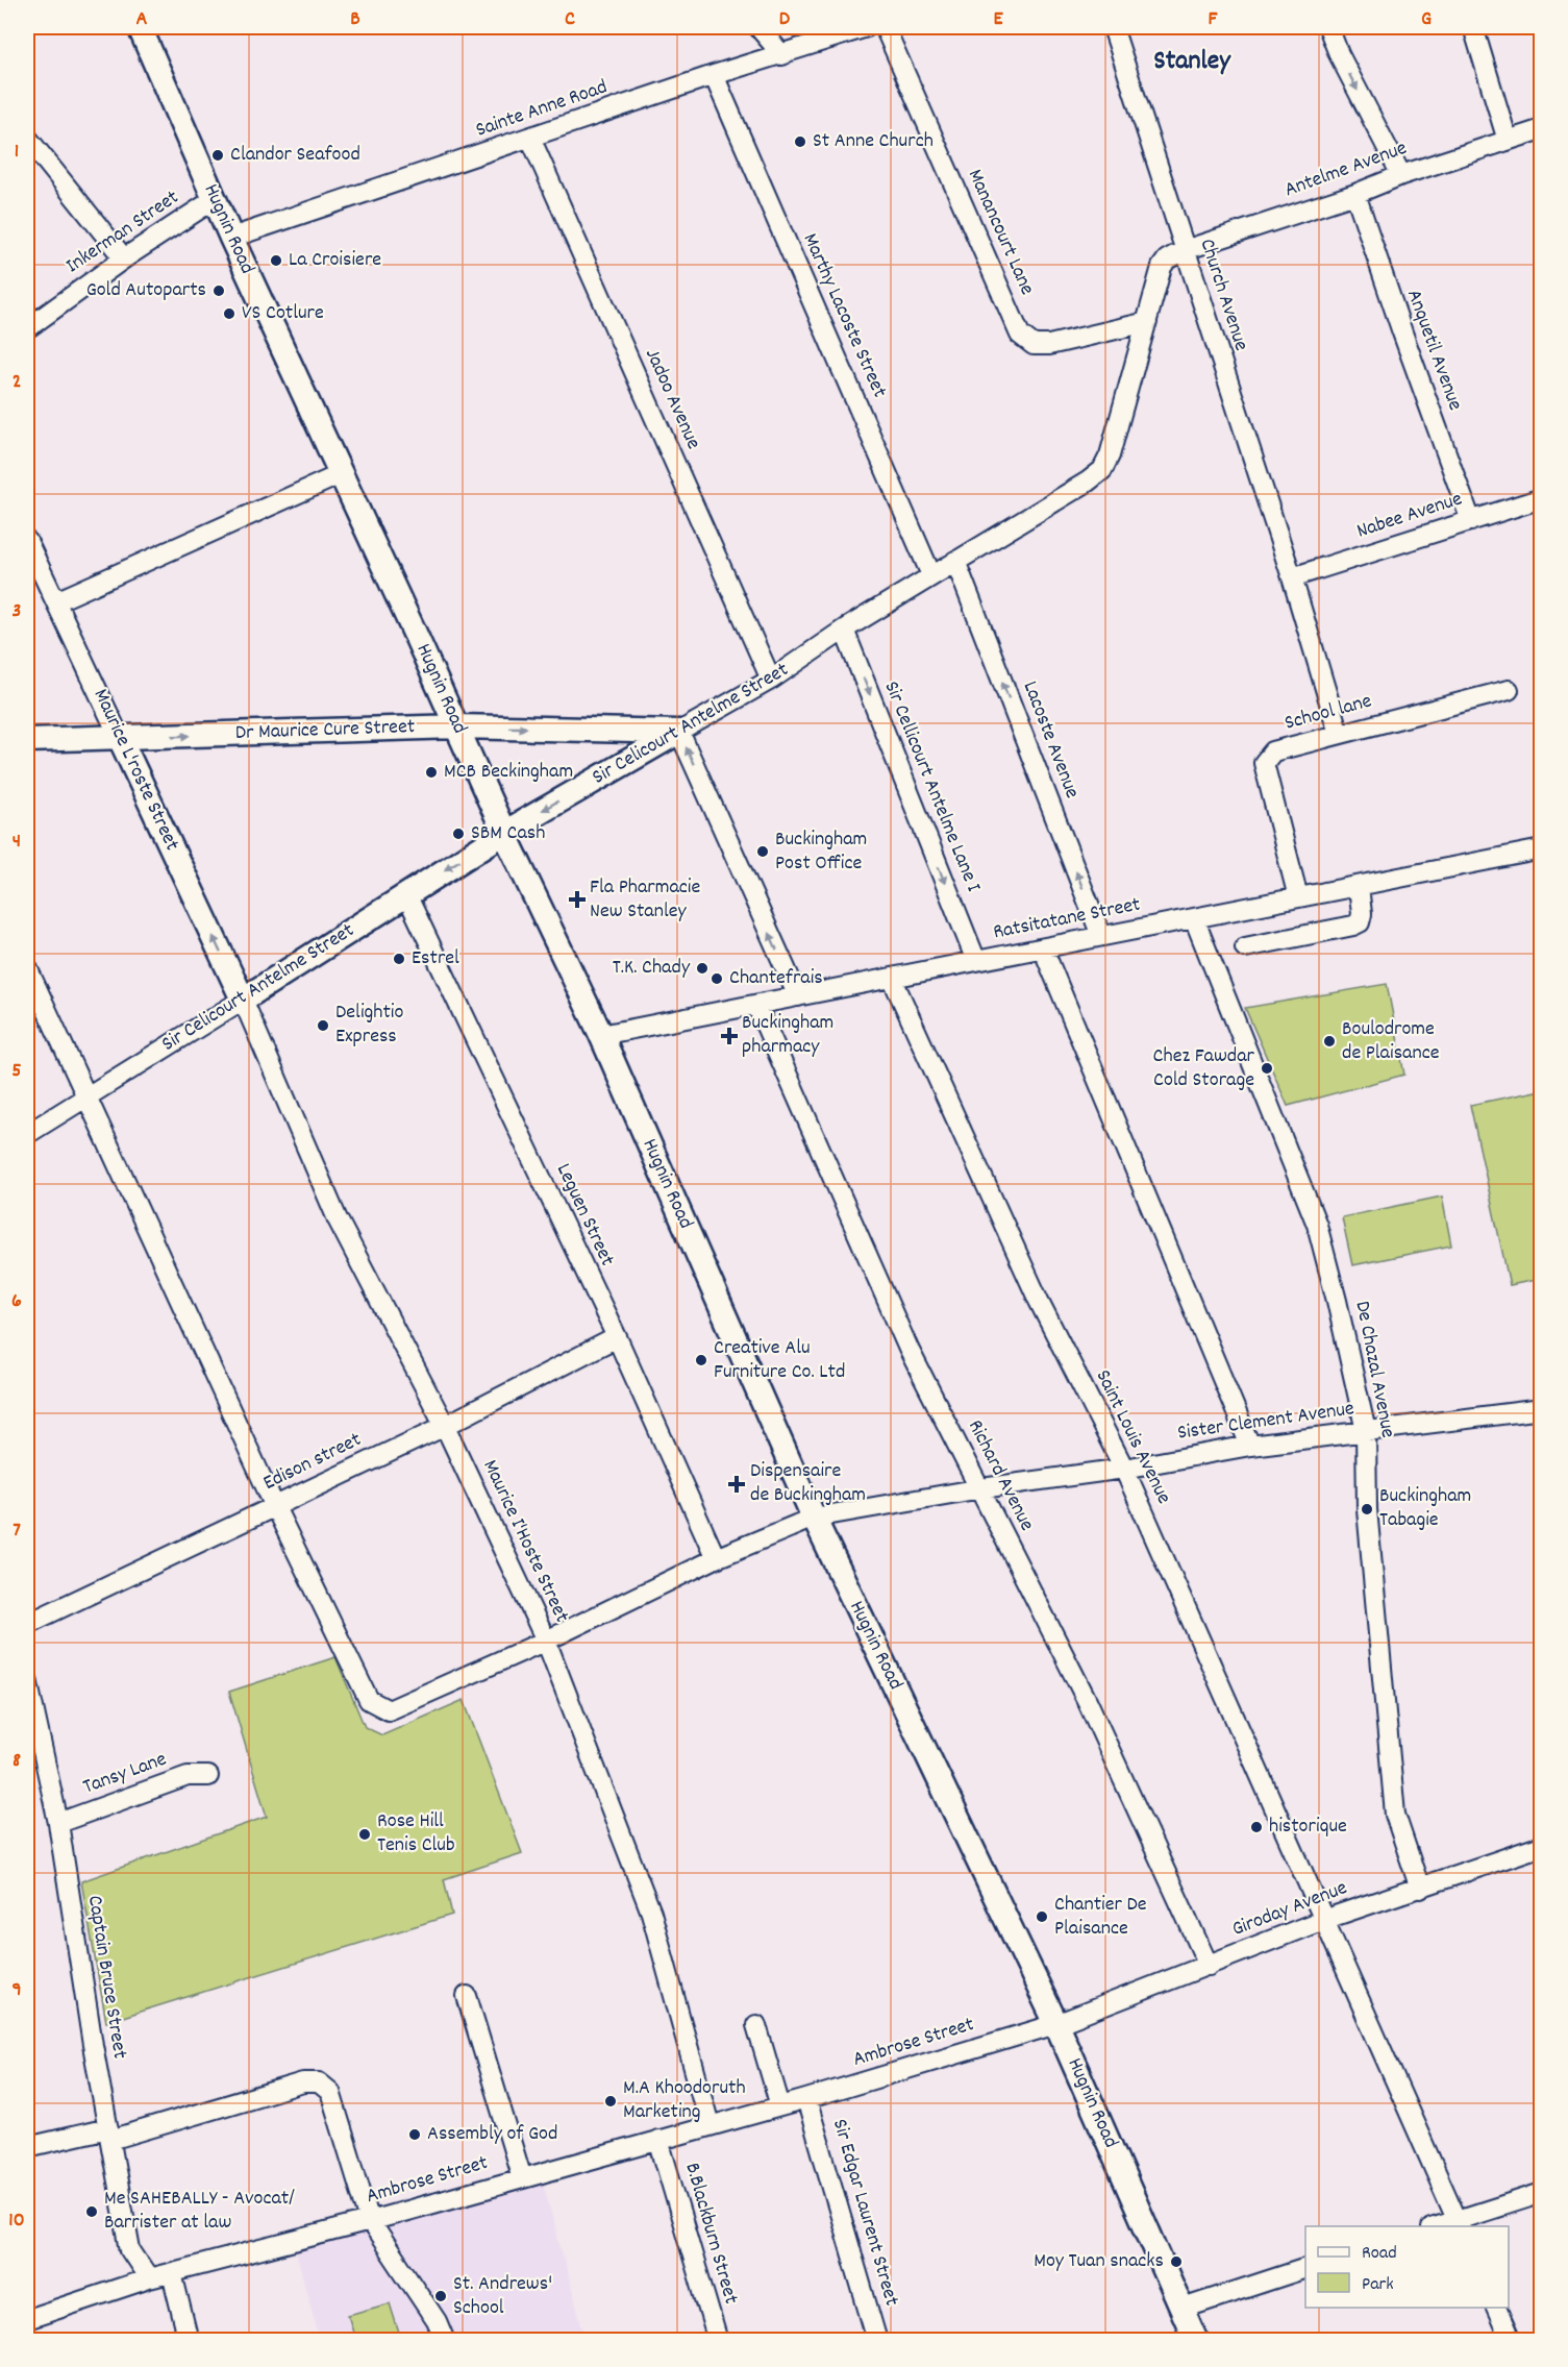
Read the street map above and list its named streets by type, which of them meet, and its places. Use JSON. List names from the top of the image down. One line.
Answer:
{"streets":{"main road":["Hugnin Road","Sir Celicourt Antelme Street","Dr Maurice Cure Street","Maurice L'roste Street"],"street":["Sainte Anne Road","Antelme Avenue","Inkerman Street","Manancourt Lane","Church Avenue","Marthy Lacoste Street","Anquetil Avenue","Jadoo Avenue","Nabee Avenue","School lane","Lacoste Avenue","Sir Cellicourt Antelme Lane I","Ratsitatane Street","Leguen Street","De Chazal Avenue","Sister Clement Avenue","Saint Louis Avenue","Edison street","Richard Avenue","Maurice I'Hoste Street","Tansy Lane","Giroday Avenue","Captain Bruce Street","Ambrose Street","Sir Edgar Laurent Street","B.Blackburn Street"]},"crossings":[["Sainte Anne Road","Hugnin Road"],["Sainte Anne Road","Marthy Lacoste Street"],["Sainte Anne Road","Jadoo Avenue"],["Antelme Avenue","Church Avenue"],["Antelme Avenue","Anquetil Avenue"],["Antelme Avenue","Sir Celicourt Antelme Street"],["Hugnin Road","Inkerman Street"],["Hugnin Road","Sir Celicourt Antelme Street"],["Hugnin Road","Dr Maurice Cure Street"],["Hugnin Road","Ratsitatane Street"],["Hugnin Road","Sister Clement Avenue"],["Hugnin Road","Giroday Avenue"],["Hugnin Road","Ambrose Street"],["Manancourt Lane","Sir Celicourt Antelme Street"],["Church Avenue","Nabee Avenue"],["Church Avenue","School lane"],["Church Avenue","Sir Celicourt Antelme Street"],["Marthy Lacoste Street","Sir Celicourt Antelme Street"],["Anquetil Avenue","Nabee Avenue"],["Jadoo Avenue","Sir Celicourt Antelme Street"],["School lane","Ratsitatane Street"],["Sir Celicourt Antelme Street","Dr Maurice Cure Street"],["Sir Celicourt Antelme Street","Lacoste Avenue"],["Sir Celicourt Antelme Street","Maurice L'roste Street"],["Sir Celicourt Antelme Street","Sir Cellicourt Antelme Lane I"],["Sir Celicourt Antelme Street","Leguen Street"],["Sir Celicourt Antelme Street","Maurice I'Hoste Street"],["Dr Maurice Cure Street","Maurice L'roste Street"],["Lacoste Avenue","Ratsitatane Street"],["Maurice L'roste Street","Maurice I'Hoste Street"],["Sir Cellicourt Antelme Lane I","Ratsitatane Street"],["Ratsitatane Street","De Chazal Avenue"],["Ratsitatane Street","Saint Louis Avenue"],["Ratsitatane Street","Richard Avenue"],["Leguen Street","Sister Clement Avenue"],["Leguen Street","Edison street"],["De Chazal Avenue","Sister Clement Avenue"],["De Chazal Avenue","Giroday Avenue"],["Sister Clement Avenue","Saint Louis Avenue"],["Sister Clement Avenue","Edison street"],["Sister Clement Avenue","Richard Avenue"],["Sister Clement Avenue","Maurice I'Hoste Street"],["Saint Louis Avenue","Giroday Avenue"],["Edison street","Maurice I'Hoste Street"],["Richard Avenue","Giroday Avenue"],["Maurice I'Hoste Street","Ambrose Street"],["Tansy Lane","Captain Bruce Street"],["Giroday Avenue","Ambrose Street"],["Captain Bruce Street","Ambrose Street"],["Ambrose Street","Sir Edgar Laurent Street"],["Ambrose Street","B.Blackburn Street"]],"one_way":["Dr Maurice Cure Street","Lacoste Avenue","Sir Cellicourt Antelme Lane I"],"districts":["Stanley"],"places":{"other":["St Anne Church","Clandor Seafood","La Croisiere","Gold Autoparts","VS Cotlure","MCB Beckingham","SBM Cash","Buckingham Post Office","Estrel","T.K. Chady","Chantefrais","Delightio Express","Boulodrome de Plaisance","Chez Fawdar Cold Storage","Creative Alu Furniture Co. Ltd","Buckingham Tabagie","historique","Rose Hill Tenis Club","Chantier De Plaisance","M.A Khoodoruth Marketing","Assembly of God","Me SAHEBALLY - Avocat/ Barrister at law","Moy Tuan snacks","St. Andrews' School"],"health":["Fla Pharmacie New Stanley","Buckingham pharmacy","Dispensaire de Buckingham"]},"legend":["Road","Park"],"grid":{"columns":["A","B","C","D","E","F","G"],"rows":["1","2","3","4","5","6","7","8","9","10"]}}
